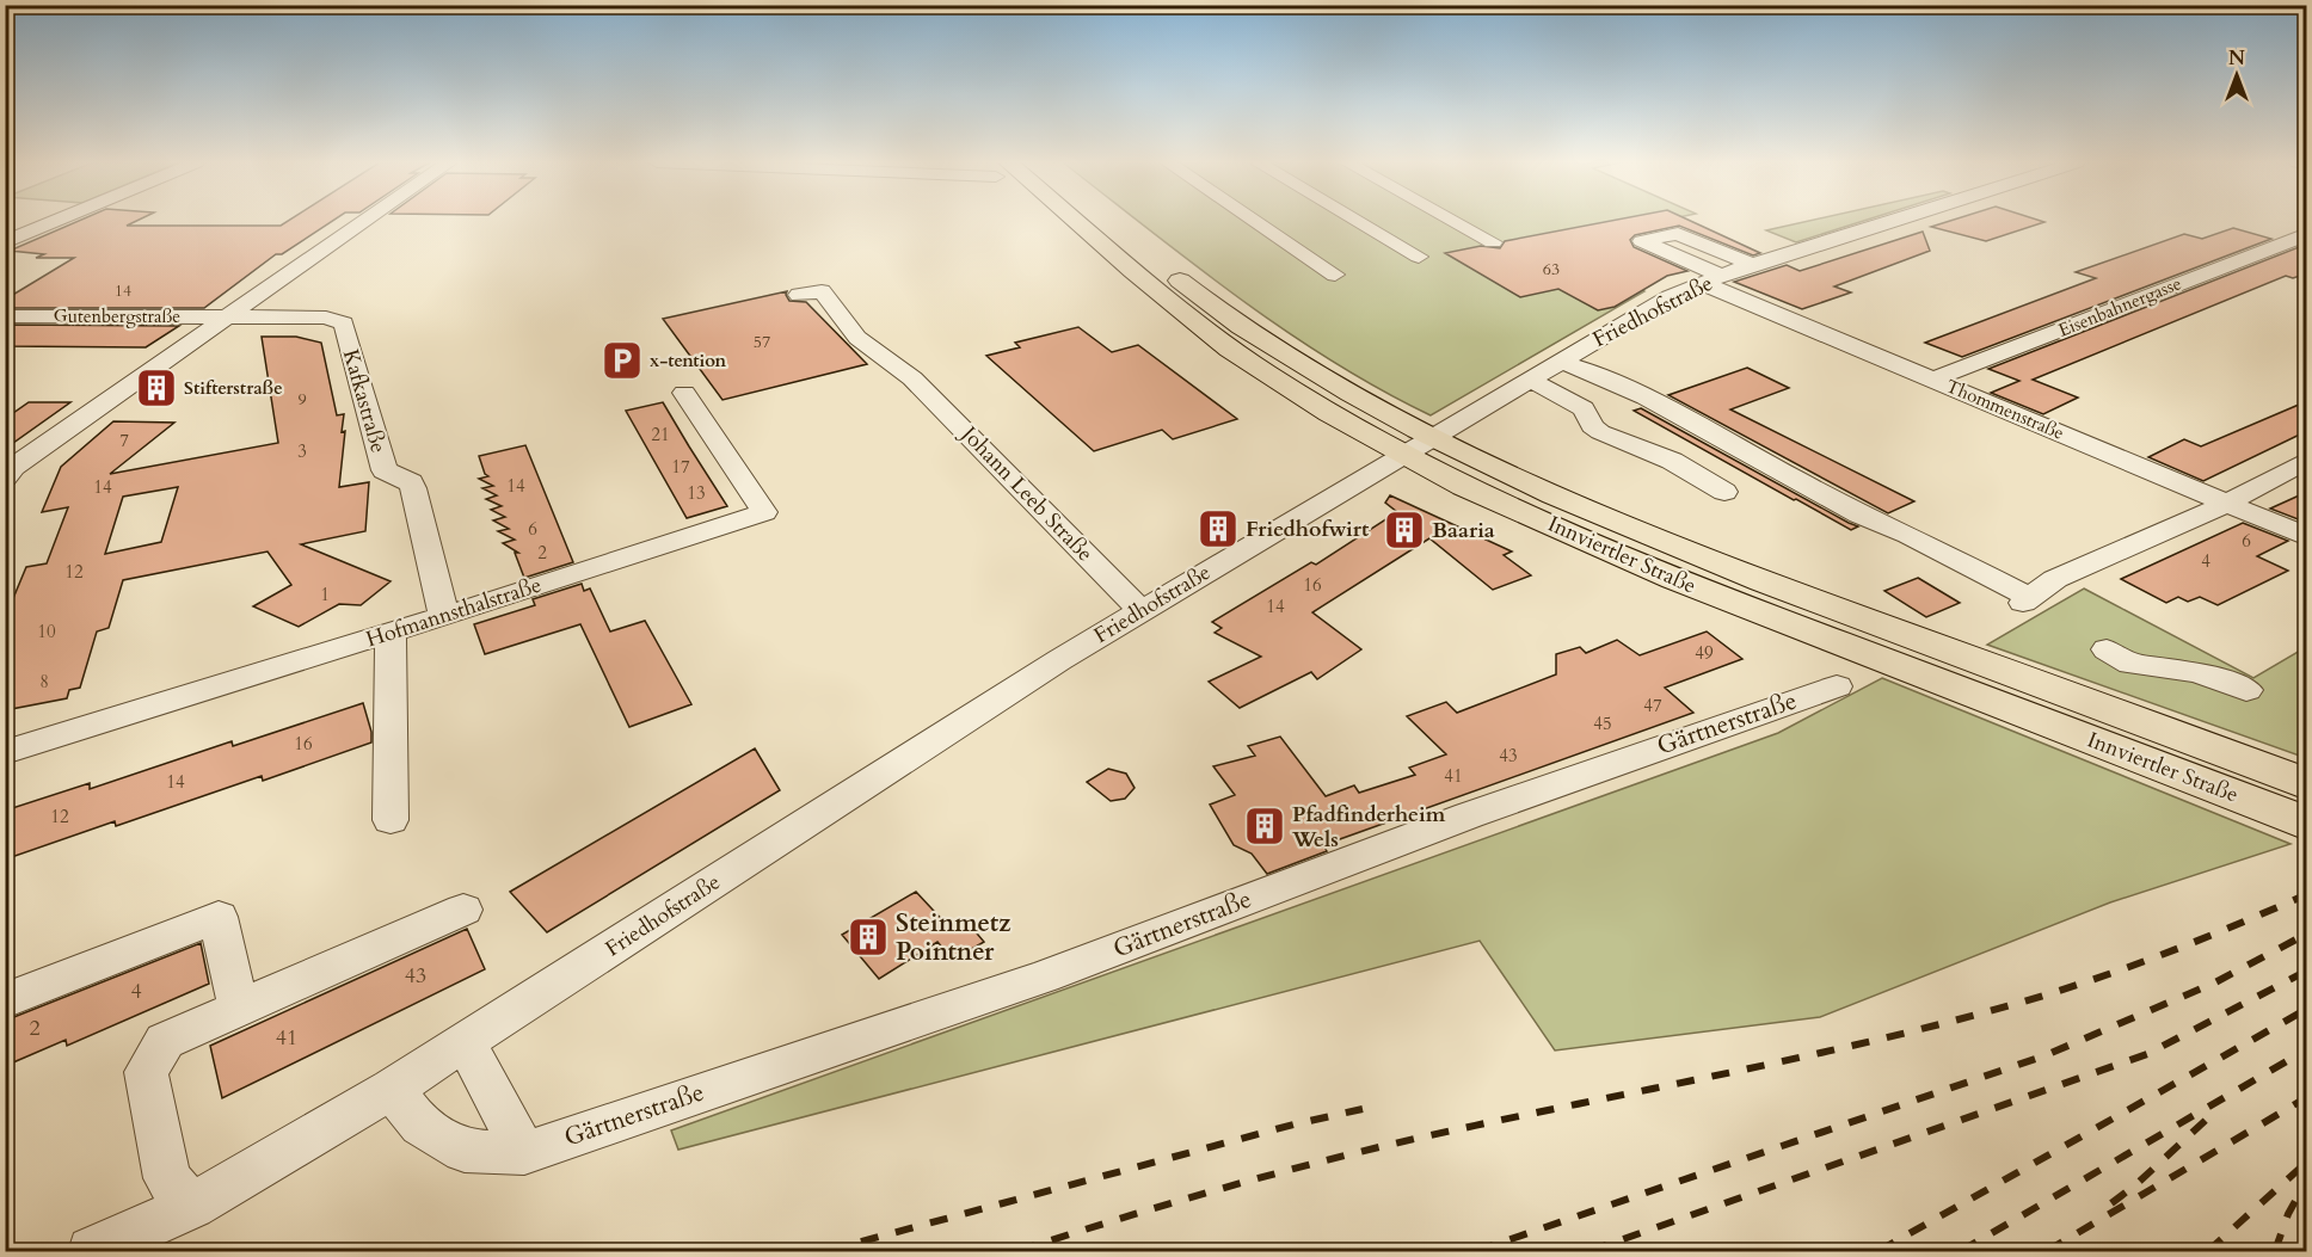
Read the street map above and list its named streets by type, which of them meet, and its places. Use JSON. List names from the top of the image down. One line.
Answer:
{"streets":{"main road":["Innviertler Straße"],"street":["Eisenbahnergasse","Friedhofstraße","Gutenbergstraße","Kafkastraße","Thommenstraße","Johann Leeb Straße","Hofmannsthalstraße","Gärtnerstraße"]},"crossings":[["Eisenbahnergasse","Thommenstraße"],["Friedhofstraße","Thommenstraße"],["Friedhofstraße","Johann Leeb Straße"],["Friedhofstraße","Innviertler Straße"],["Gutenbergstraße","Kafkastraße"],["Kafkastraße","Hofmannsthalstraße"]],"places":{"parking":["x-tention"],"building":["Stifterstraße","Friedhofwirt","Baaria","Pfadfinderheim Wels","Steinmetz Pointner"]},"house_numbers":["63","14","57","9","21","7","3","17","14","14","13","6","6","2","4","12","16","1","14","10","49","8","47","45","16","43","41","14","12","43","4","2","41"],"north":"top"}
